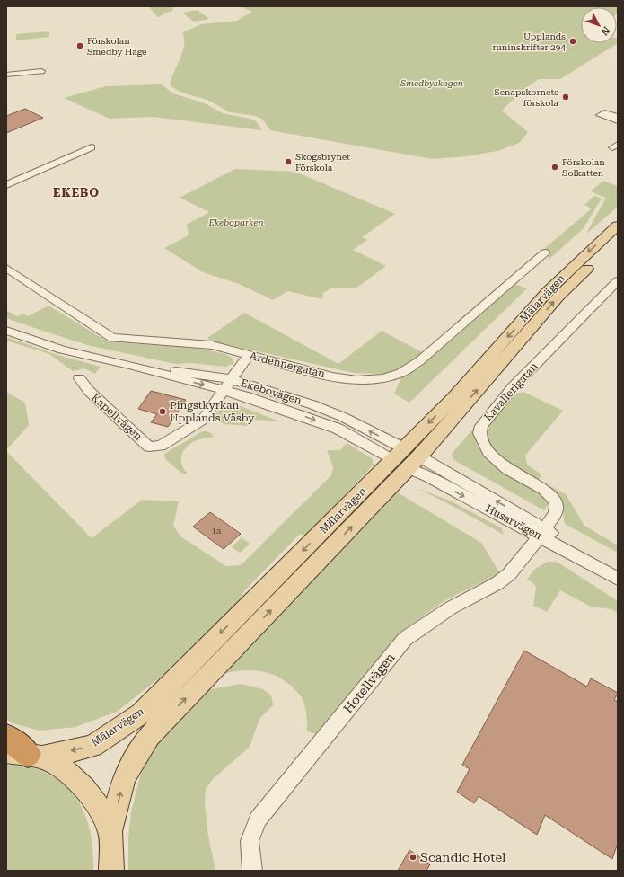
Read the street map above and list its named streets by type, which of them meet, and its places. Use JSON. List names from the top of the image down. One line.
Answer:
{"streets":{"main road":["Mälarvägen"],"street":["Ardennergatan","Ekebovägen","Kavallerigatan","Kapellvägen","Husarvägen","Hotellvägen"]},"crossings":[["Mälarvägen","Ekebovägen"],["Mälarvägen","Husarvägen"],["Ardennergatan","Kapellvägen"],["Ekebovägen","Kapellvägen"],["Ekebovägen","Husarvägen"],["Kavallerigatan","Husarvägen"],["Kavallerigatan","Hotellvägen"],["Husarvägen","Hotellvägen"]],"districts":["EKEBO"],"parks":["Smedbyskogen","Ekeboparken"],"places":["Upplands runinskrifter 294","Förskolan Smedby Hage","Senapskornets förskola","Skogsbrynet Förskola","Förskolan Solkatten","Pingstkyrkan Upplands Väsby","Scandic Hotel"],"house_numbers":["1a"],"north":"bottom right"}
